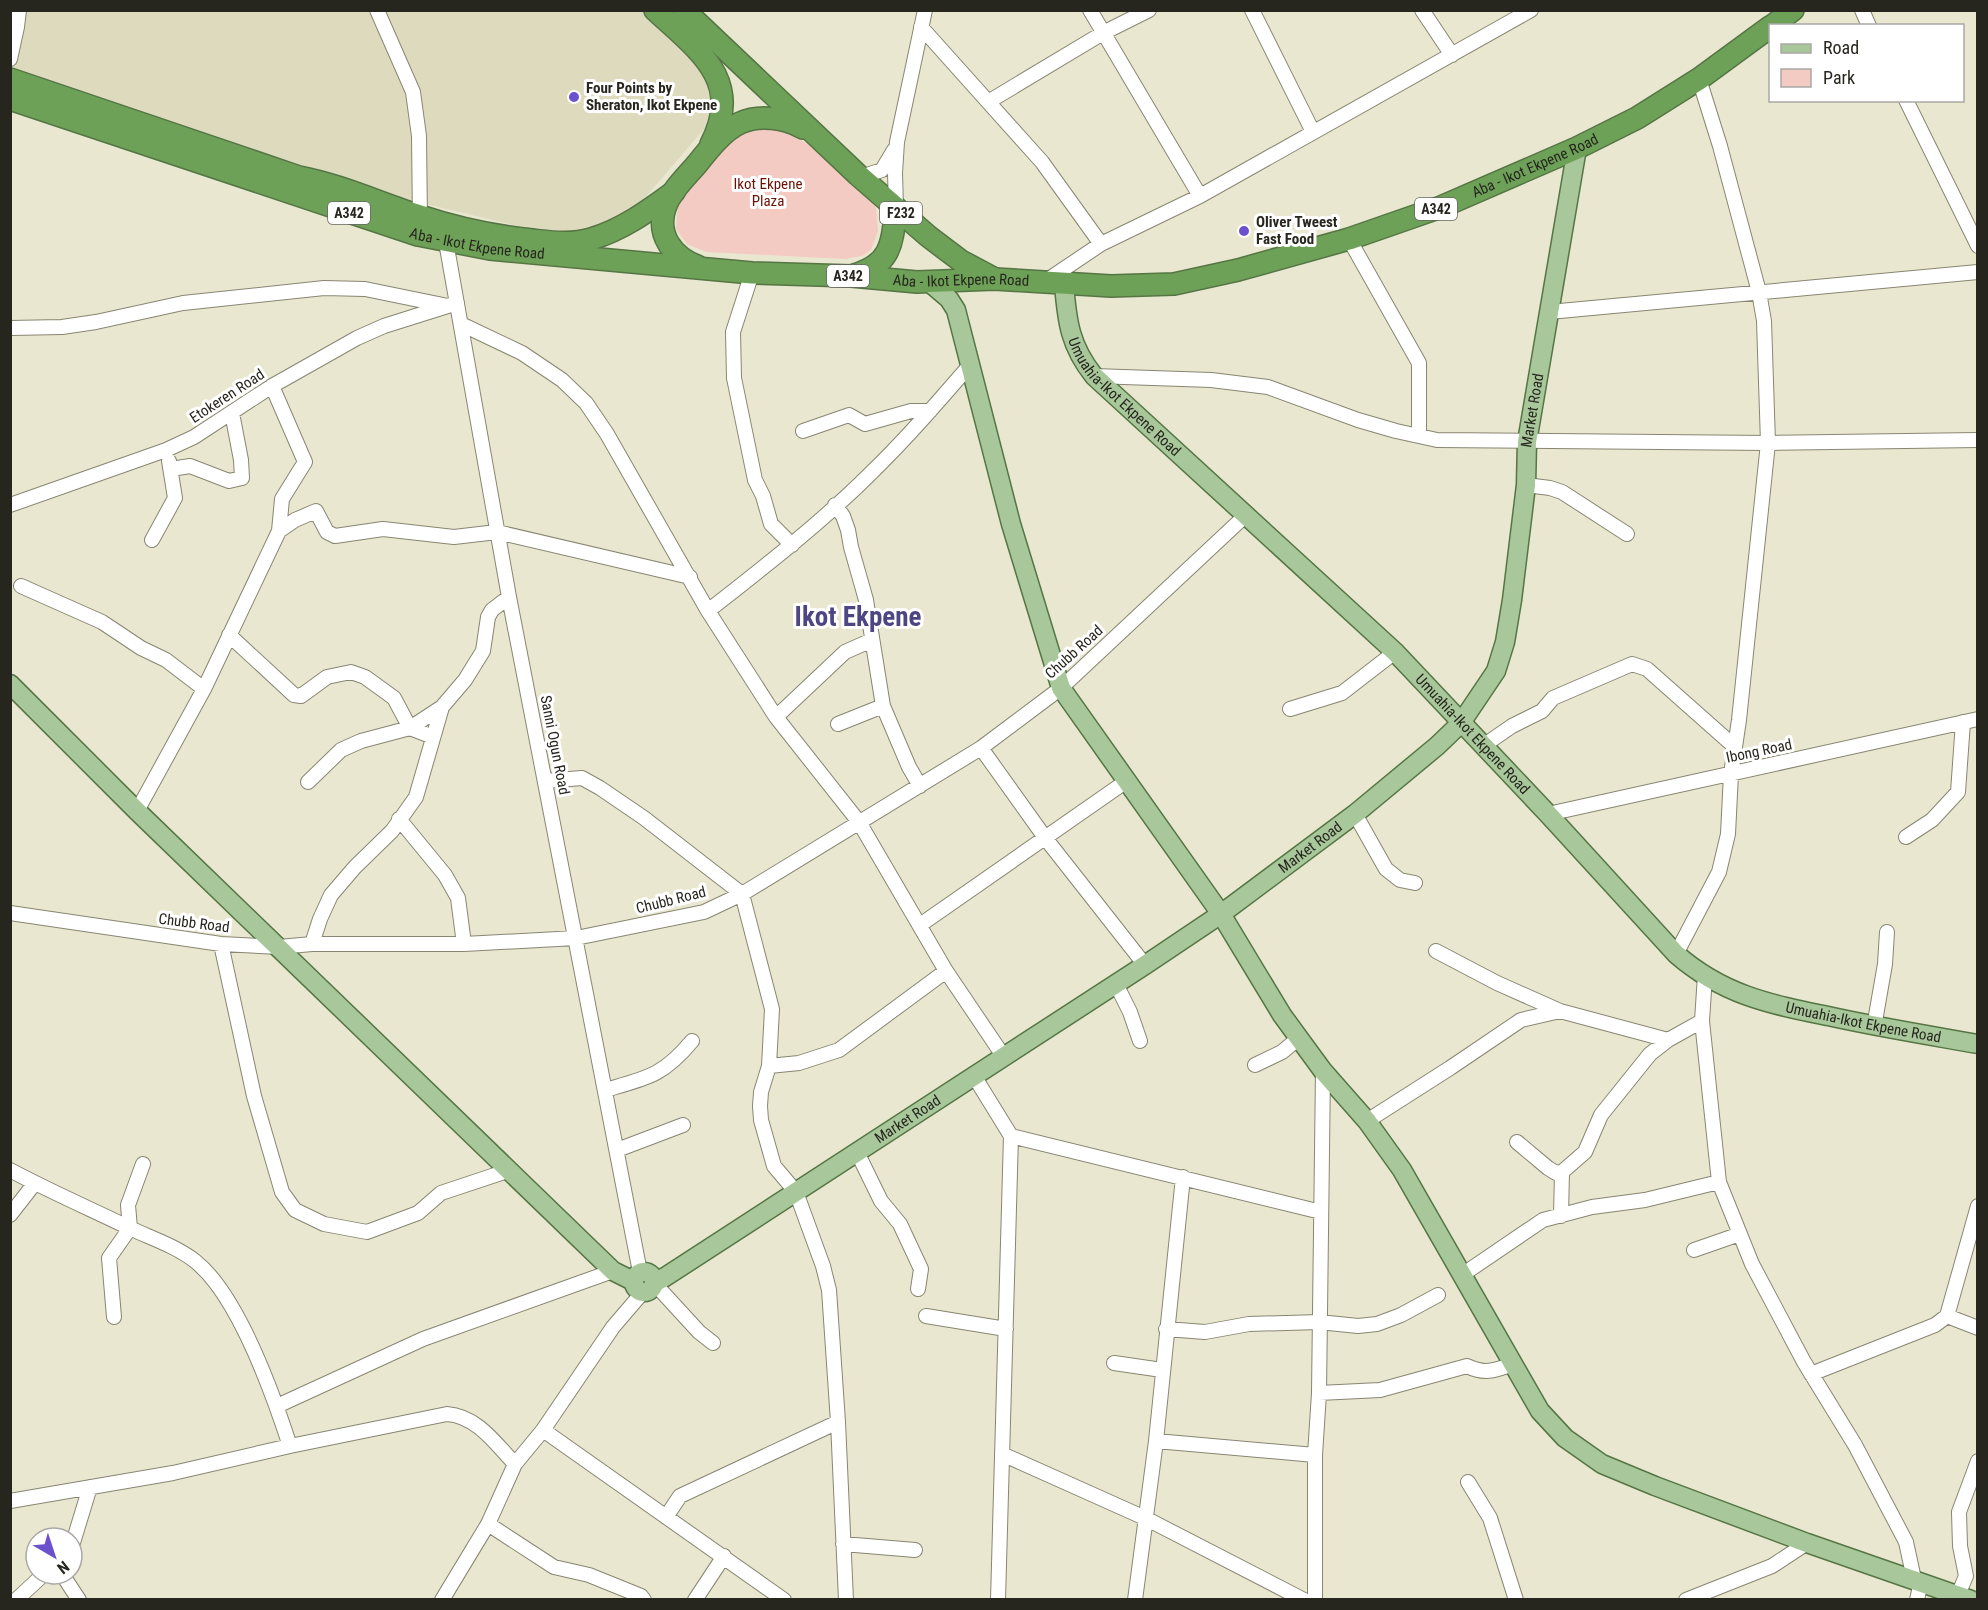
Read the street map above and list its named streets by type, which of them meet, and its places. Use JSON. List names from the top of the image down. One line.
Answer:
{"streets":{"highway":["Aba - Ikot Ekpene Road","A342","F232"],"main road":["Umuahia-Ikot Ekpene Road","Market Road"],"street":["Etokeren Road","Chubb Road","Sanni Ogun Road","Ibong Road"]},"crossings":[["Aba - Ikot Ekpene Road","A342"],["Aba - Ikot Ekpene Road","F232"],["Aba - Ikot Ekpene Road","Umuahia-Ikot Ekpene Road"],["Aba - Ikot Ekpene Road","Market Road"],["Aba - Ikot Ekpene Road","Sanni Ogun Road"],["A342","F232"],["A342","Sanni Ogun Road"],["Umuahia-Ikot Ekpene Road","Market Road"],["Umuahia-Ikot Ekpene Road","Chubb Road"],["Umuahia-Ikot Ekpene Road","Ibong Road"],["Etokeren Road","Sanni Ogun Road"],["Market Road","Sanni Ogun Road"],["Chubb Road","Sanni Ogun Road"]],"districts":["Ikot Ekpene"],"parks":["Ikot Ekpene Plaza"],"places":["Four Points by Sheraton, Ikot Ekpene","Oliver Tweest Fast Food"],"legend":["Road","Park"],"north":"bottom right"}
